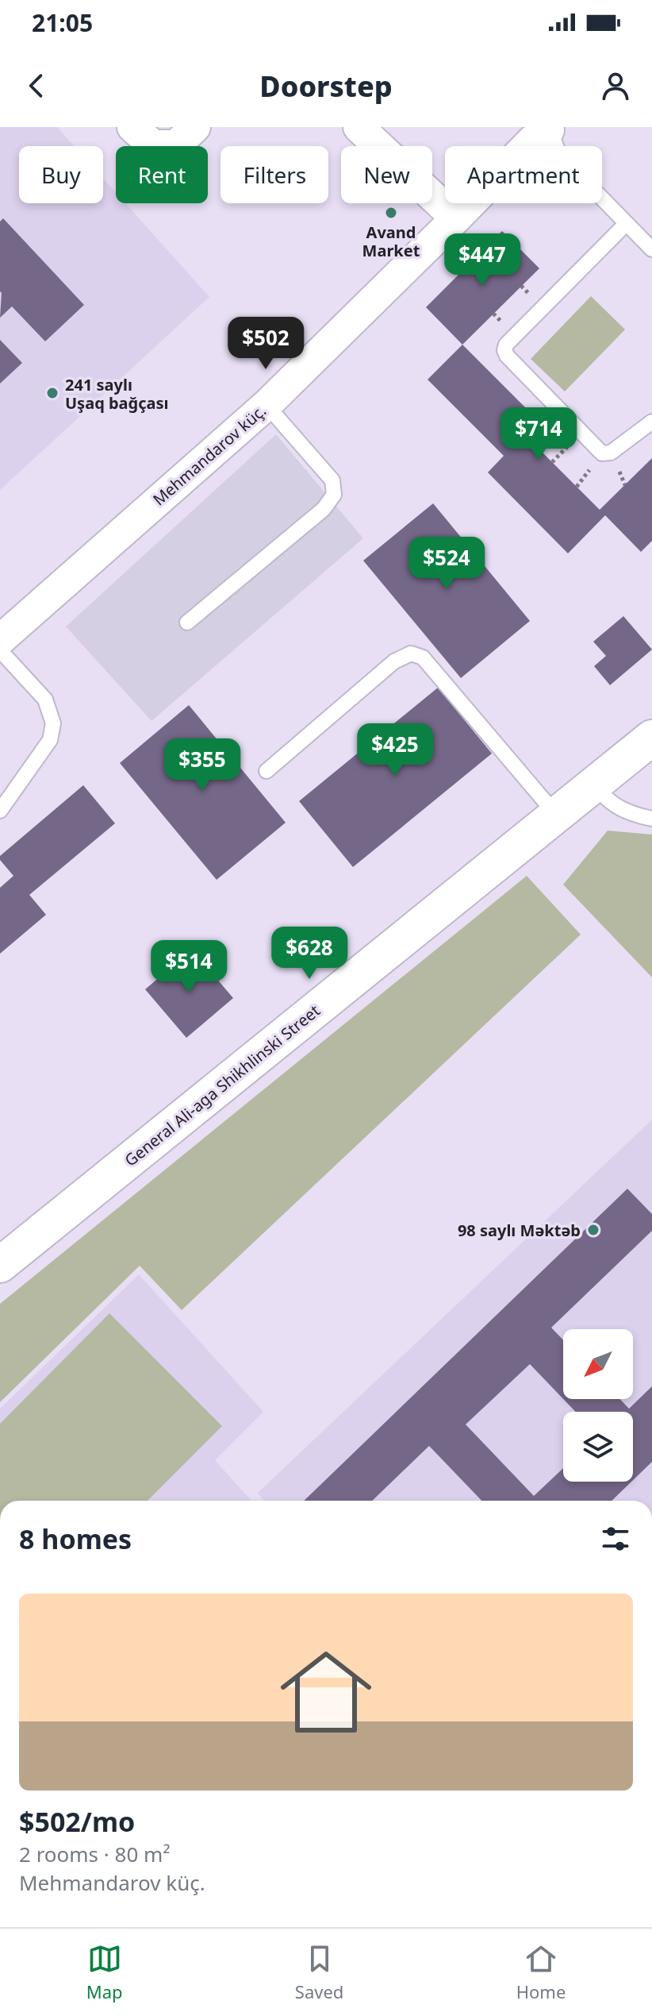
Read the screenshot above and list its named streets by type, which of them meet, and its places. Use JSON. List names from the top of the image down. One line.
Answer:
{"streets":{"main road":["General Ali-aga Shikhlinski Street"],"street":["Mehmandarov küç."]},"places":["Avand Market","241 saylı Uşaq bağçası","98 saylı Məktəb"],"north":"bottom left","page":{"status":"21:05","header":"Doorstep","chip":["Buy","Rent","Filters","New","Apartment"],"price":["$447","$502","$714","$524","$425","$355","$628","$514"],"heading":"8 homes","list":[{"name":"$502/mo","note":"2 rooms · 80 m² · Mehmandarov küç."}],"tabs":["Map","Saved","Home"]}}
